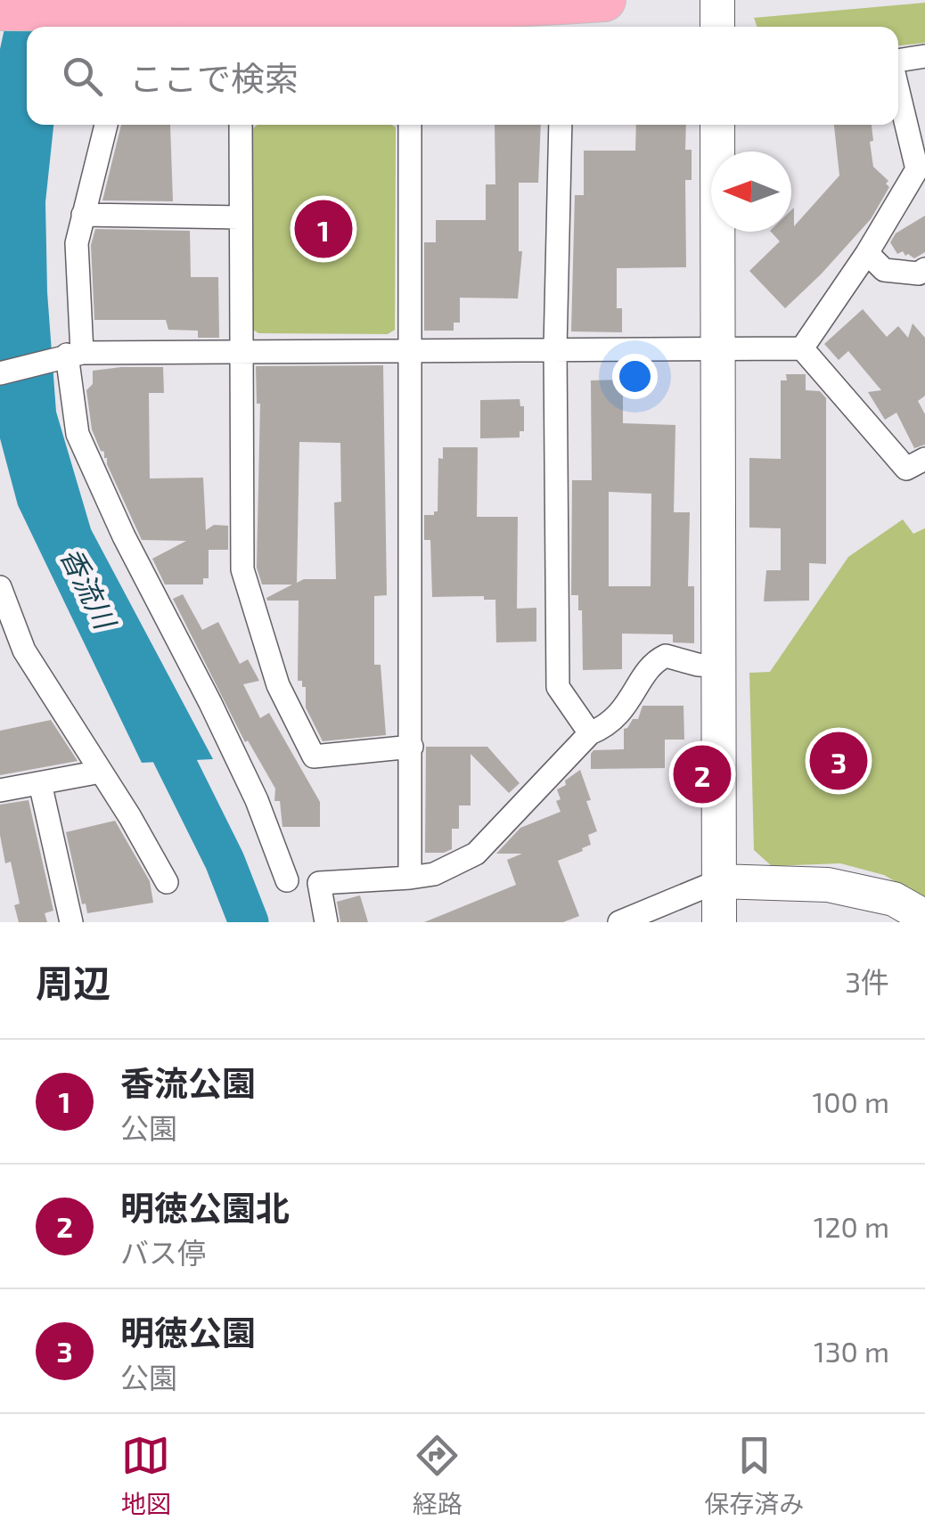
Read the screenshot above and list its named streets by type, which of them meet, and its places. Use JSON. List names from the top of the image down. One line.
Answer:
{"water":["香流川"],"north":"left","page":{"search":"ここで検索","pins":["1","3","2"],"heading":["周辺","3件"],"list":[{"mark":"1","name":"香流公園","note":"公園","value":"100 m"},{"mark":"2","name":"明徳公園北","note":"バス停","value":"120 m"},{"mark":"3","name":"明徳公園","note":"公園","value":"130 m"}],"nav":["地図","経路","保存済み"]}}
